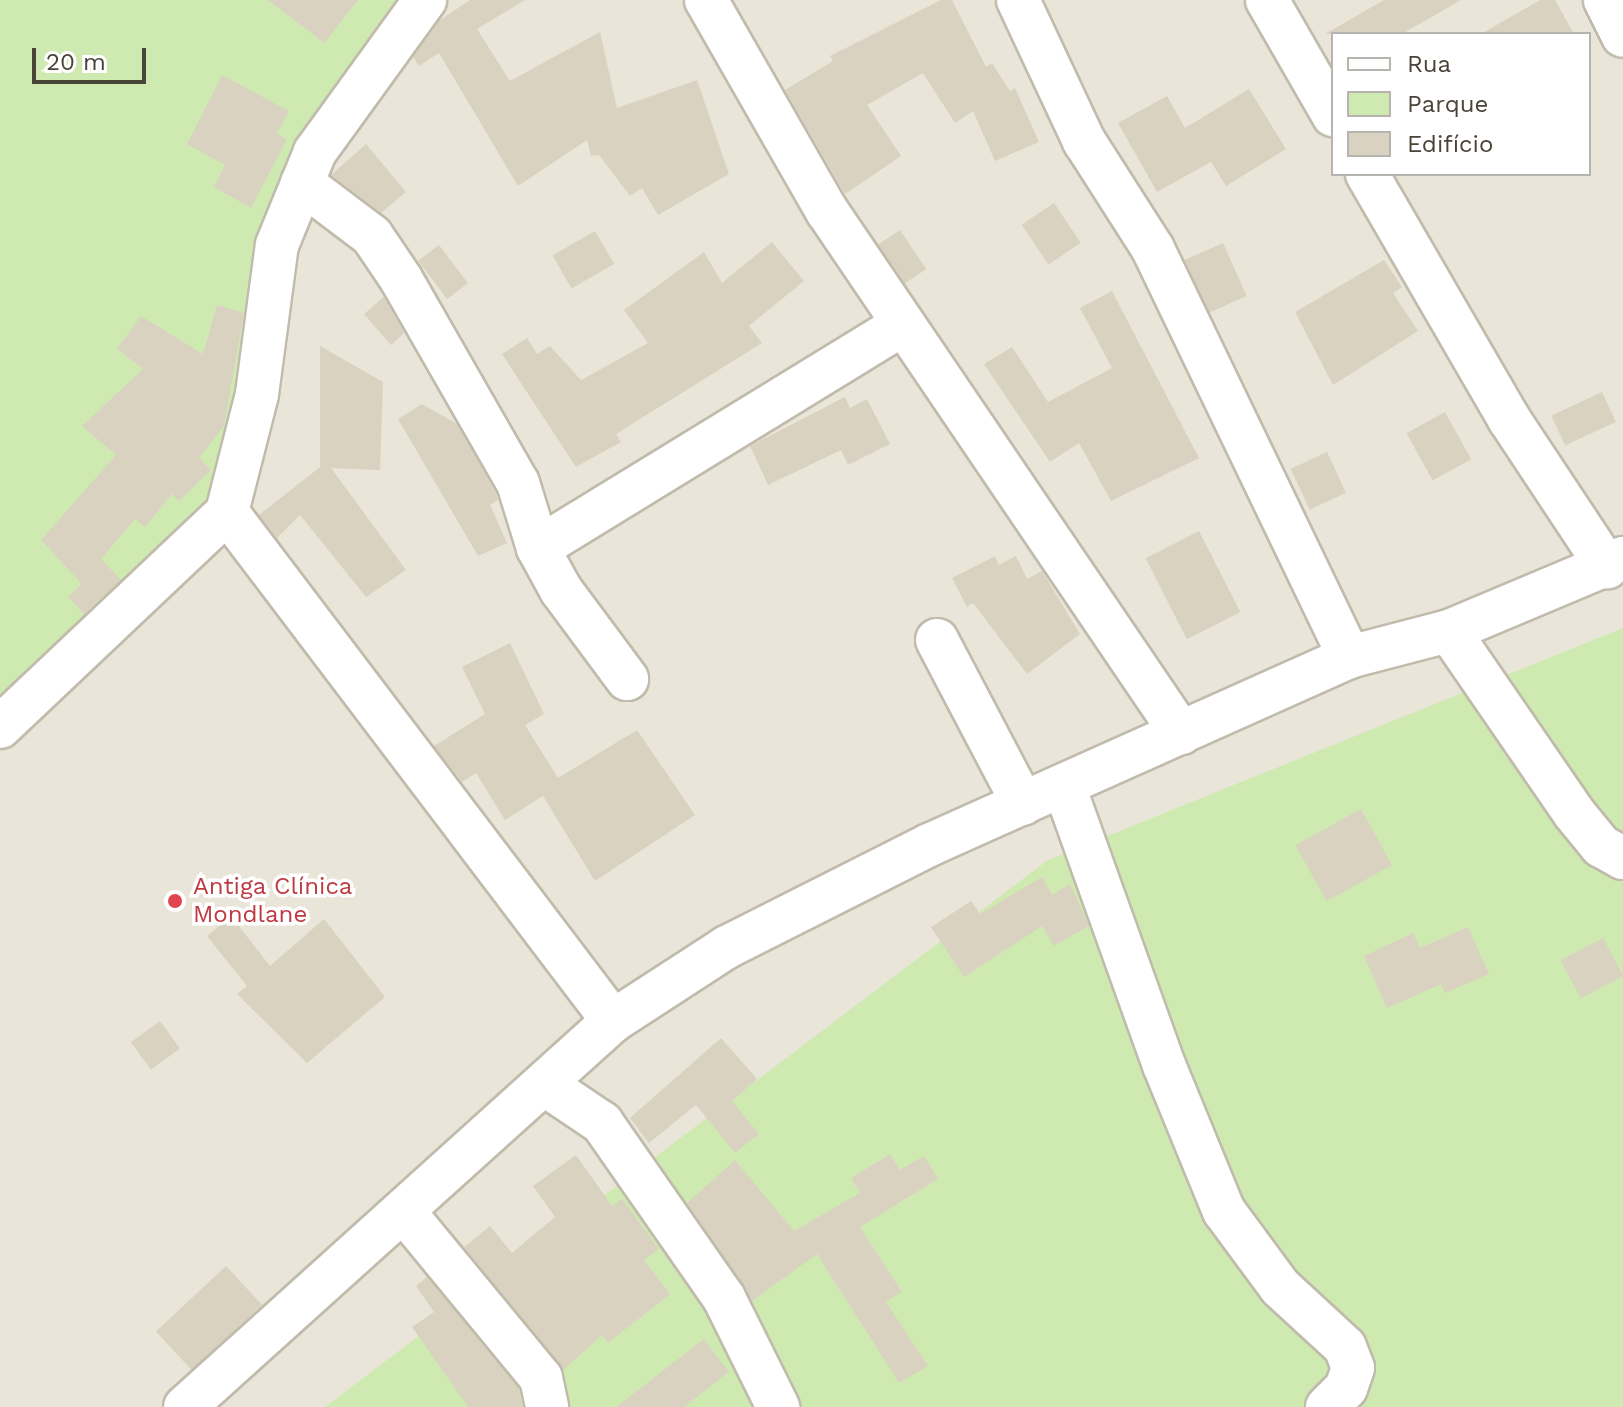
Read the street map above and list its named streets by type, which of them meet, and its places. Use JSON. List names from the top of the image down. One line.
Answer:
{"places":["Antiga Clínica Mondlane"],"legend":["Rua","Parque","Edifício"],"scale_bar":"20 m"}
